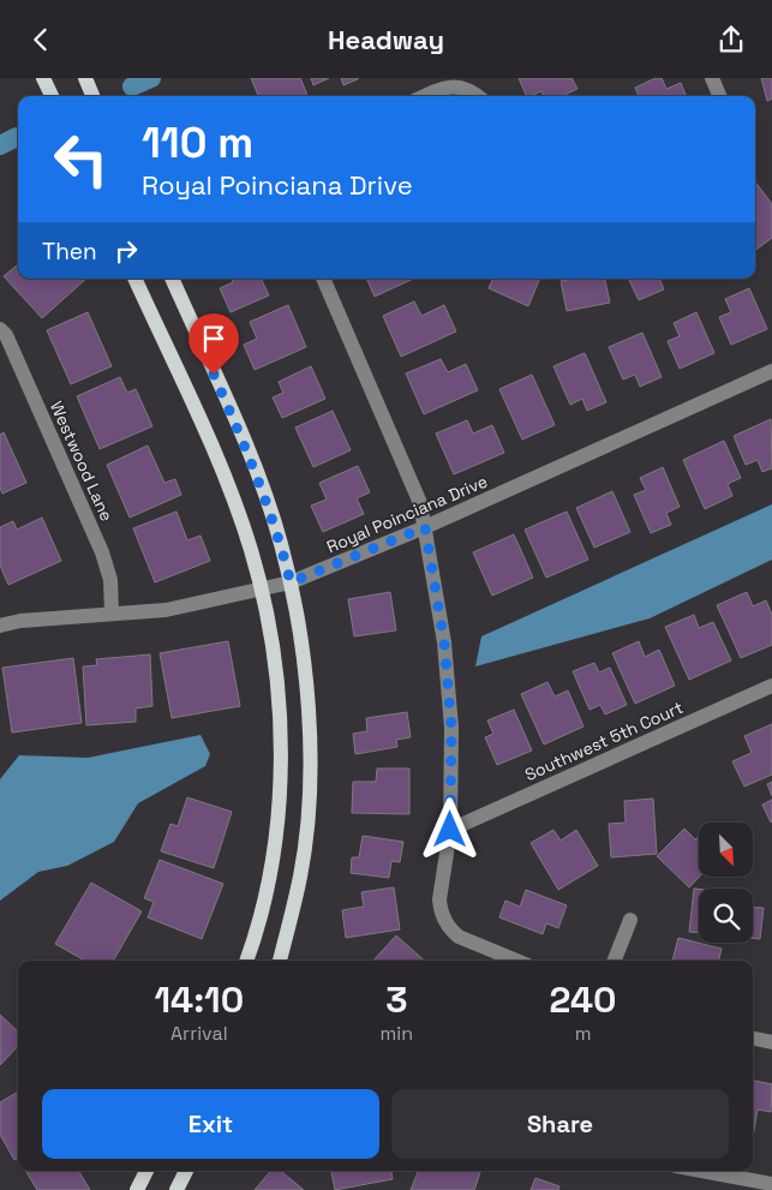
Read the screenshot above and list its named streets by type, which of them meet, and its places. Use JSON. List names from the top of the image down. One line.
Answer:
{"streets":{"street":["Westwood Lane","Royal Poinciana Drive","Southwest 5th Court"]},"crossings":[["Westwood Lane","Royal Poinciana Drive"]],"north":"bottom right","page":{"header":"Headway","turn":["110 m","Royal Poinciana Drive"],"then":"Then","eta":["14:10","Arrival","3","min","240","m"],"buttons":["Exit","Share"]}}
